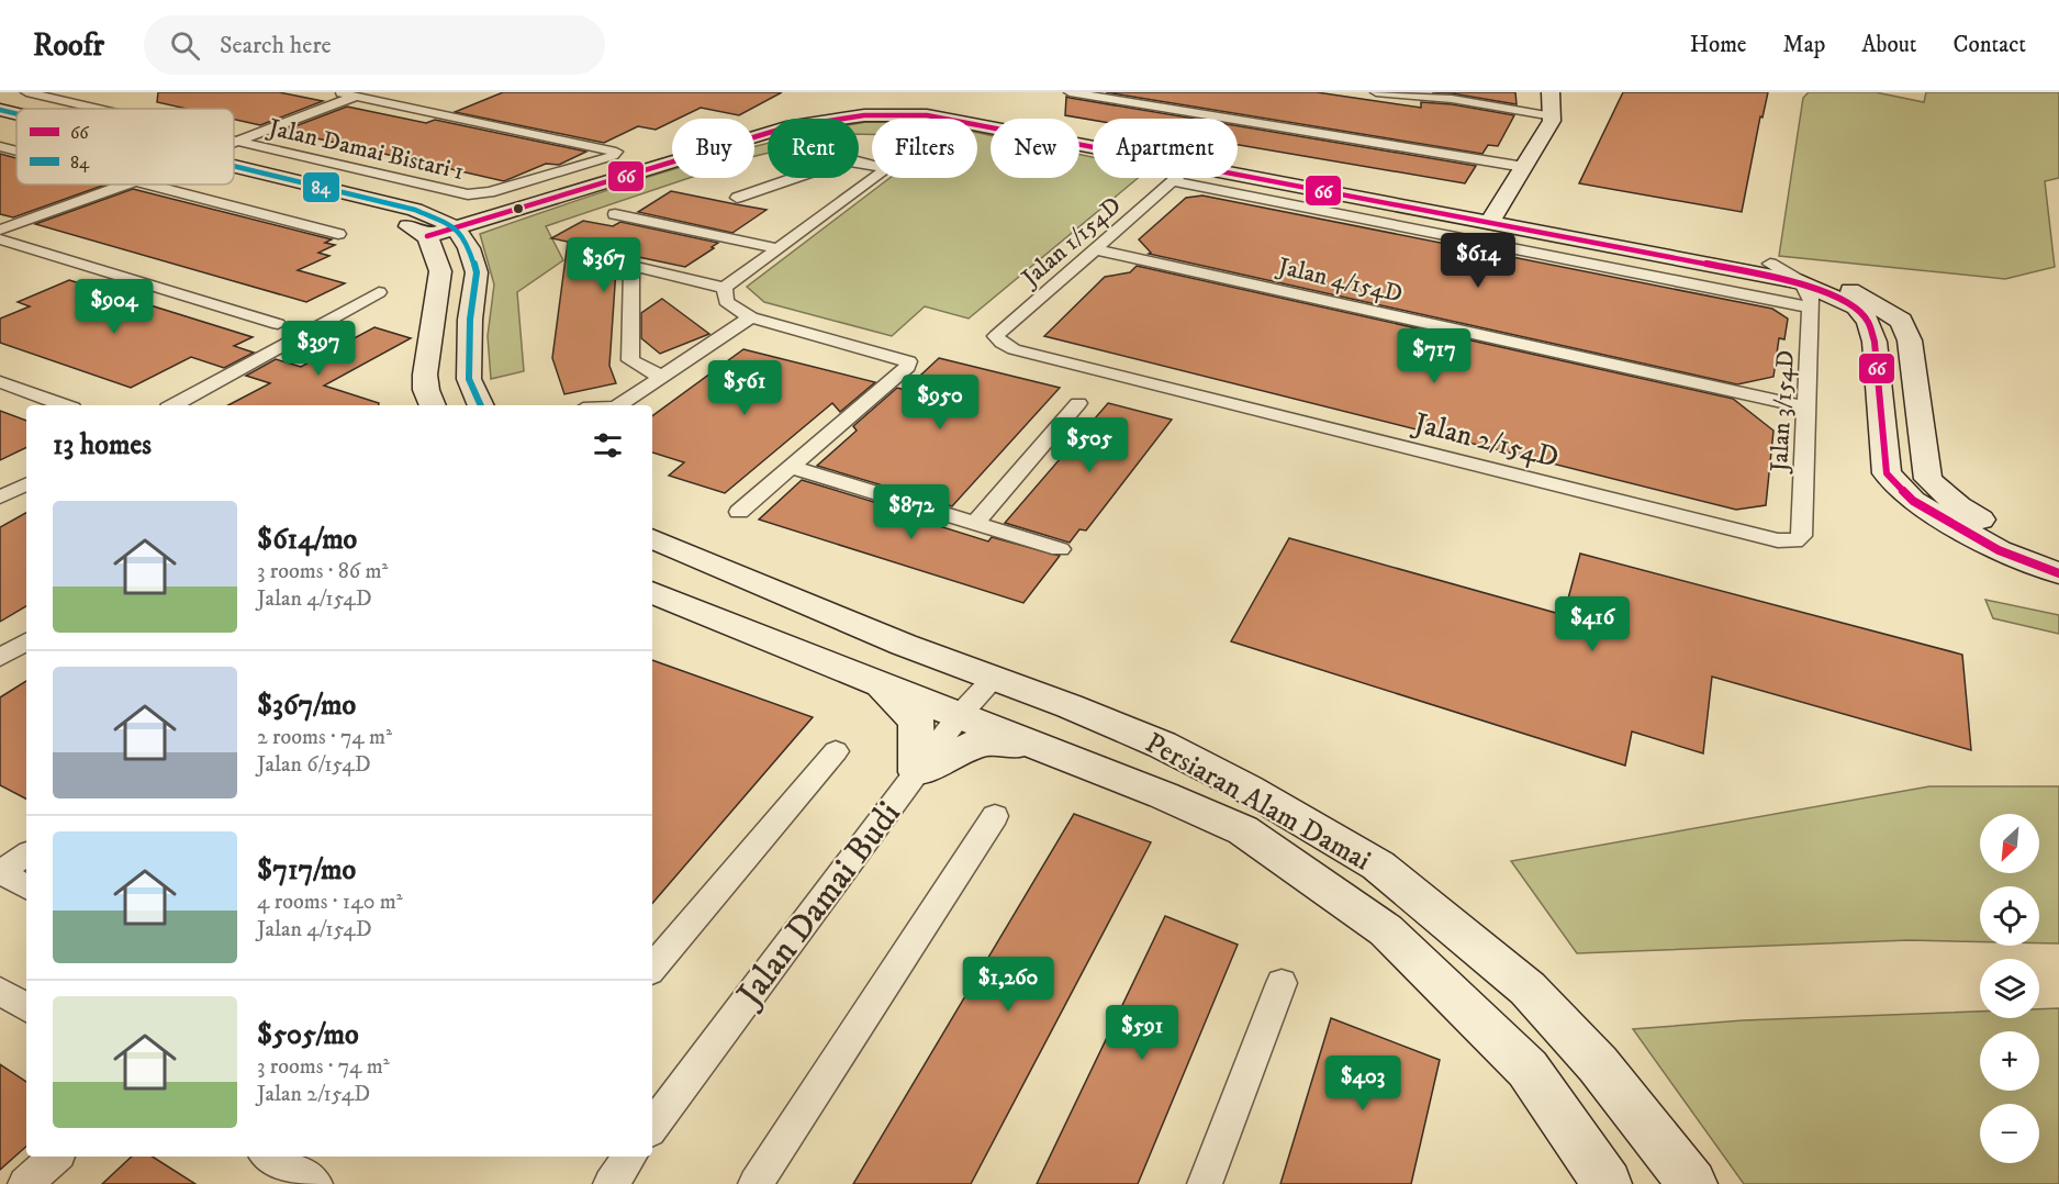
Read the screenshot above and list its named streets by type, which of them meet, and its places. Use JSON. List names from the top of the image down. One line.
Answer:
{"streets":{"street":["Jalan Damai Bistari 1","Jalan 1/154D","Jalan 4/154D","Jalan 3/154D","Jalan 2/154D","Persiaran Alam Damai","Jalan Damai Budi"]},"crossings":[["Jalan 1/154D","Jalan 4/154D"],["Jalan 1/154D","Jalan 2/154D"],["Jalan 4/154D","Jalan 3/154D"],["Jalan 3/154D","Jalan 2/154D"],["Persiaran Alam Damai","Jalan Damai Budi"]],"lines":["transit line 84","transit line 66"],"legend":["66","84"],"north":"bottom left","page":{"header":"Roofr","search":"Search here","nav":["Home","Map","About","Contact"],"chip":["Buy","Rent","Filters","New","Apartment"],"price":["$614","$367","$904","$397","$717","$561","$950","$505","$872","$416","$1,260","$591","$403"],"heading":"13 homes","list":[{"name":"$614/mo","note":"3 rooms · 86 m² · Jalan 4/154D"},{"name":"$367/mo","note":"2 rooms · 74 m² · Jalan 6/154D"},{"name":"$717/mo","note":"4 rooms · 140 m² · Jalan 4/154D"},{"name":"$505/mo","note":"3 rooms · 74 m² · Jalan 2/154D"}],"map_buttons":["+","−"]}}
